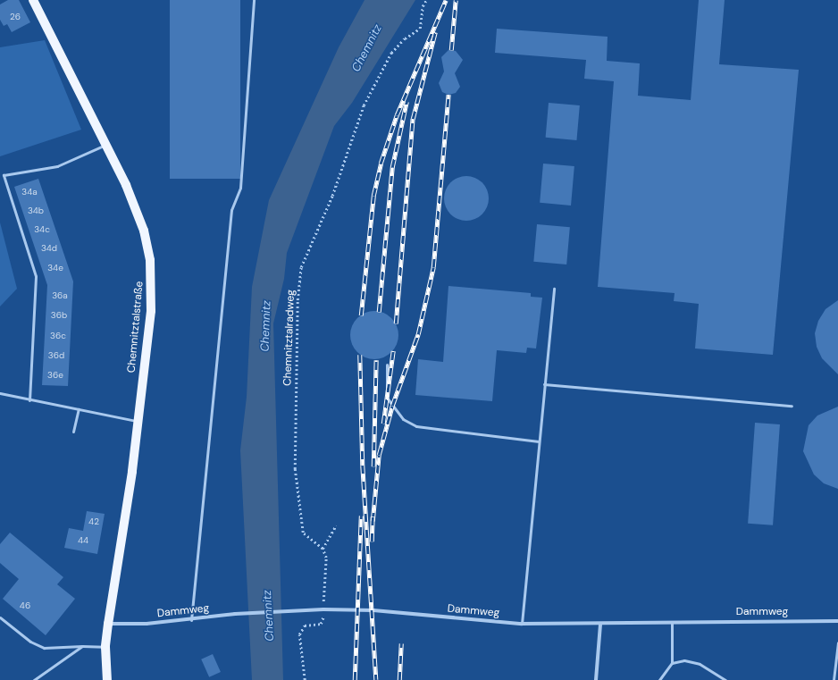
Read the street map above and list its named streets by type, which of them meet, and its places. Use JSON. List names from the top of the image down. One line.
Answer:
{"streets":{"main road":["Chemnitztalstraße"],"street":["Dammweg"],"path":["Chemnitztalradweg"]},"crossings":[["Chemnitztalstraße","Dammweg"]],"water":["Chemnitz"],"house_numbers":["26","34a","34b","34c","34d","34e","36a","36b","36c","36d","36e","42","44","46"]}
